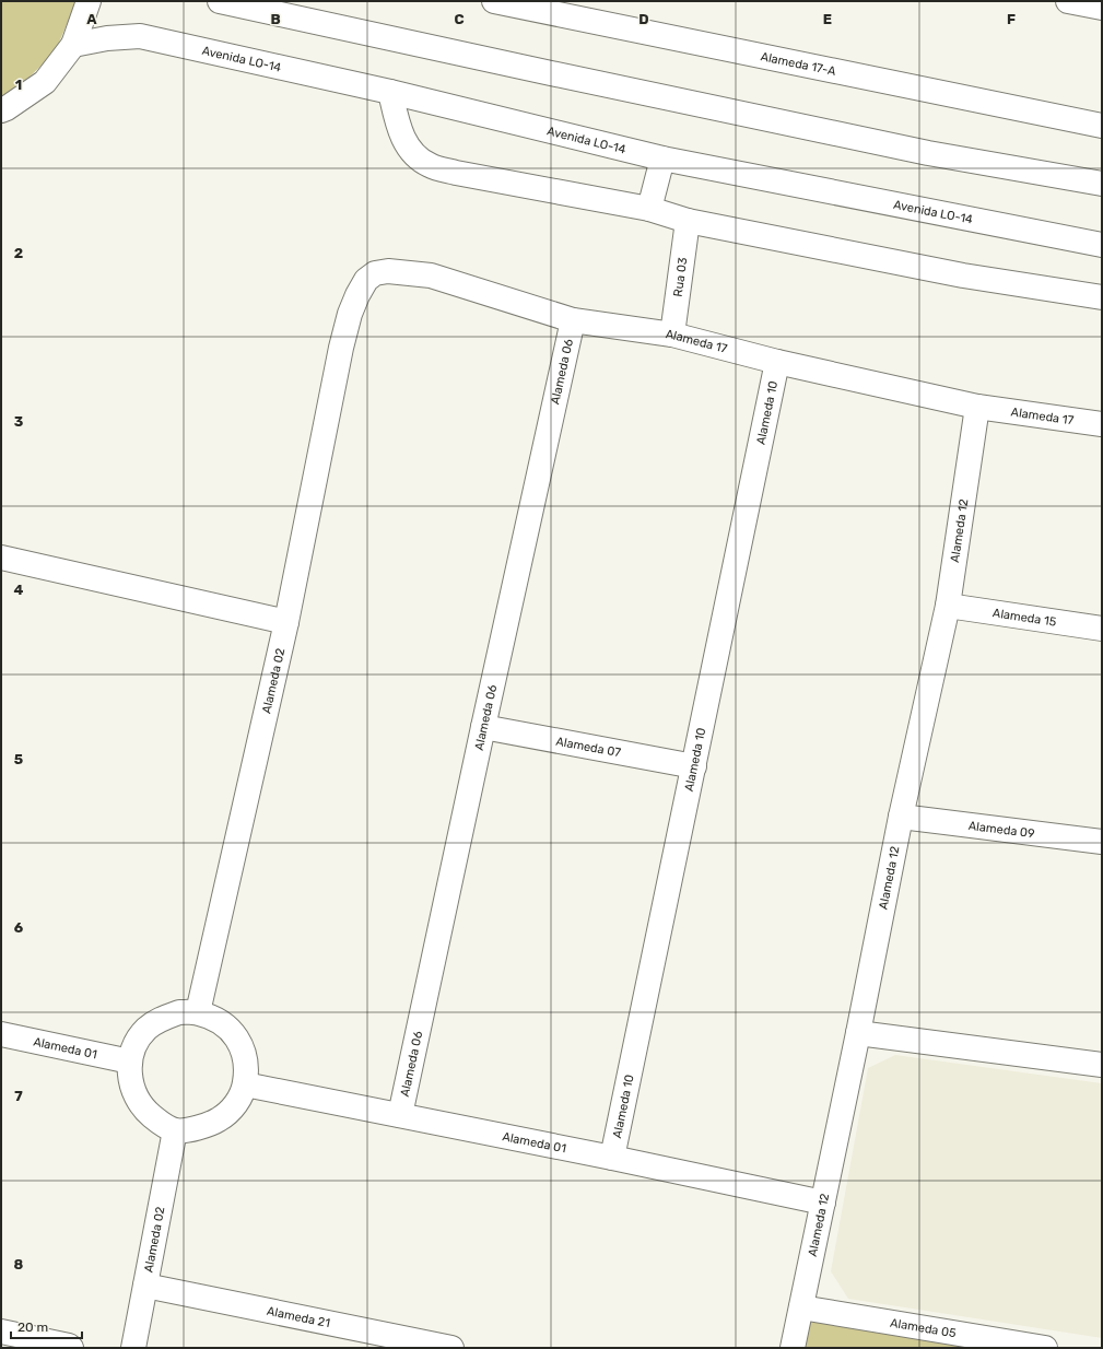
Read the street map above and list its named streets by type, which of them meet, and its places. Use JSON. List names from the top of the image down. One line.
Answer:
{"streets":{"street":["Avenida LO-14","Alameda 17-A","Rua 03","Alameda 17","Alameda 06","Alameda 10","Alameda 12","Alameda 15","Alameda 02","Alameda 07","Alameda 09","Alameda 01","Alameda 21","Alameda 05"]},"crossings":[["Rua 03","Alameda 17"],["Alameda 17","Alameda 06"],["Alameda 17","Alameda 10"],["Alameda 17","Alameda 12"],["Alameda 17","Alameda 02"],["Alameda 06","Alameda 07"],["Alameda 06","Alameda 01"],["Alameda 10","Alameda 07"],["Alameda 10","Alameda 01"],["Alameda 12","Alameda 15"],["Alameda 12","Alameda 09"],["Alameda 12","Alameda 01"],["Alameda 12","Alameda 05"],["Alameda 02","Alameda 01"],["Alameda 02","Alameda 21"]],"scale_bar":"20 m","grid":{"columns":["A","B","C","D","E","F"],"rows":["1","2","3","4","5","6","7","8"]}}
